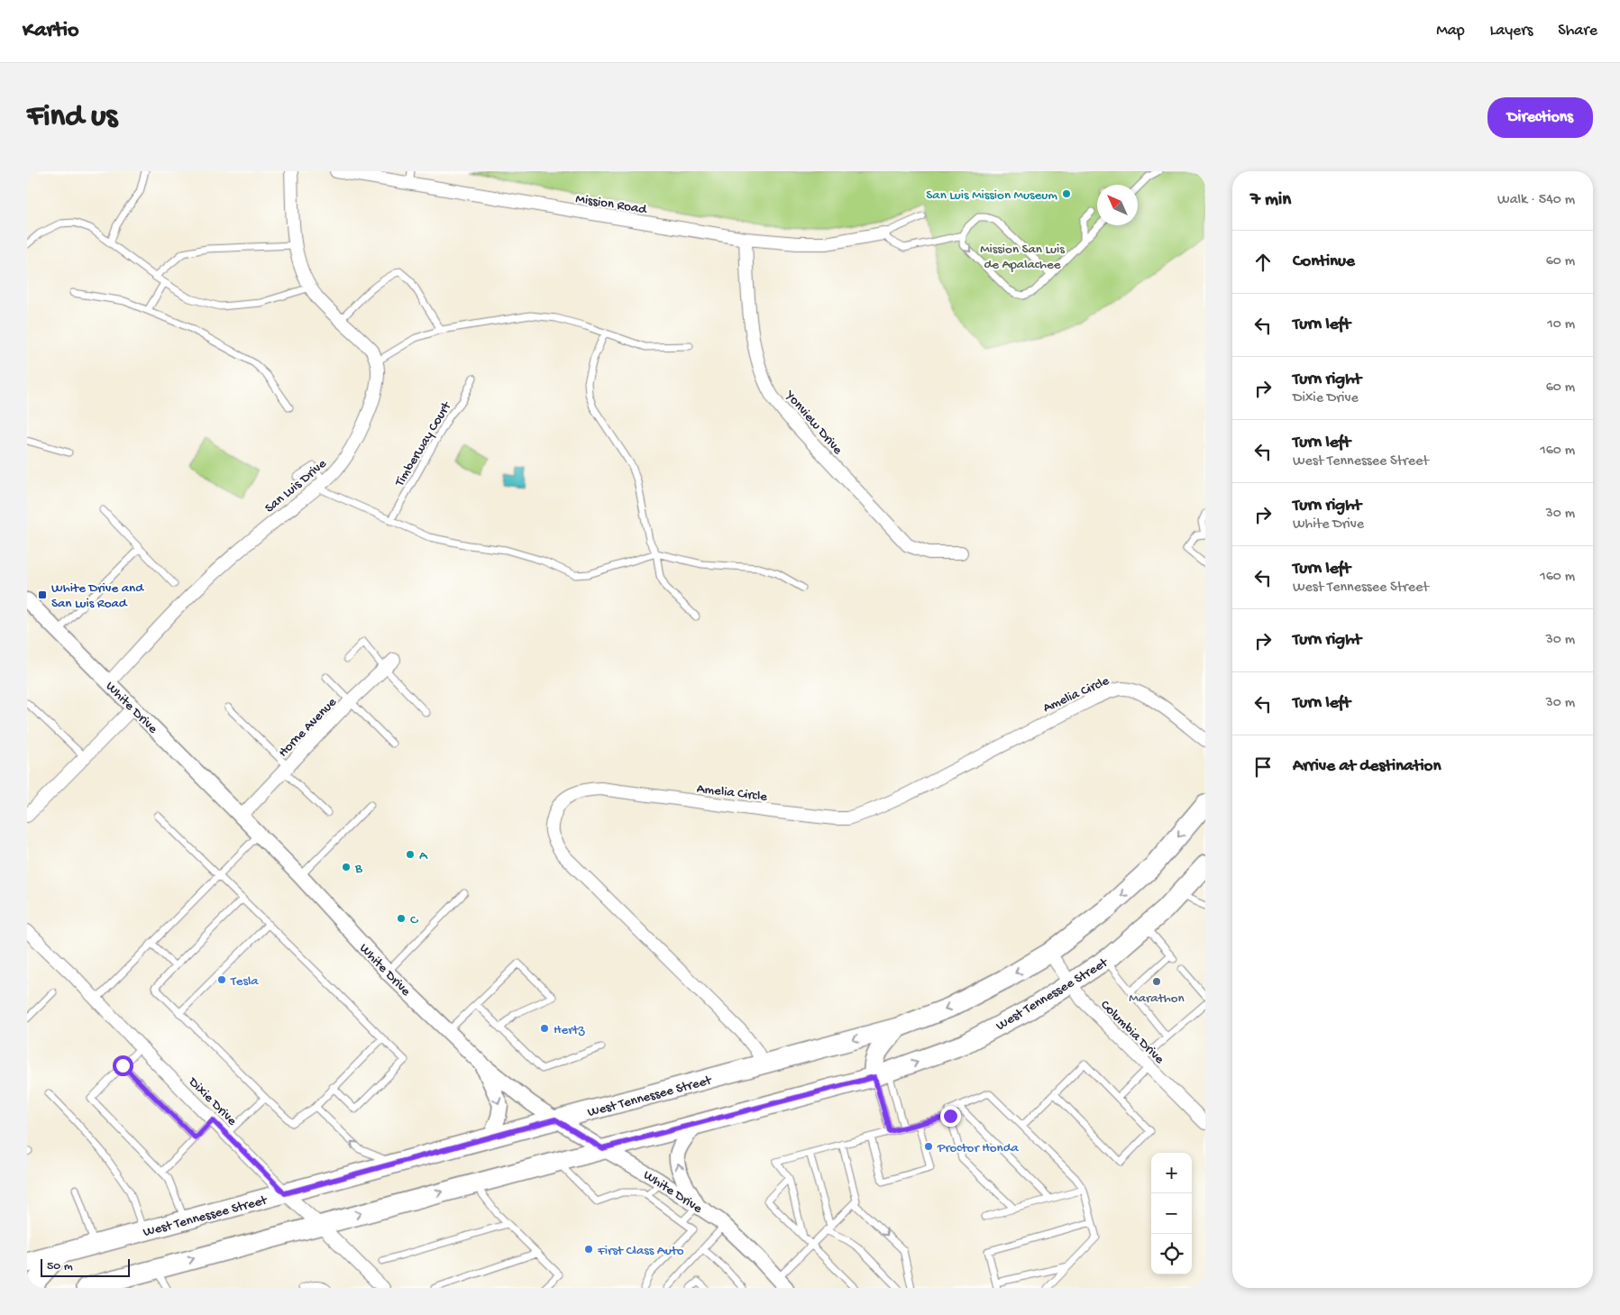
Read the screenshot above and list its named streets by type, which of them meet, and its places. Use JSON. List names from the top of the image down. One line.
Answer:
{"streets":{"main road":["West Tennessee Street"],"street":["Mission Road","Yonview Drive","San Luis Drive","Amelia Circle","White Drive","Horne Avenue","Columbia Drive","Dixie Drive"],"lane":["Timberway Court"]},"crossings":[["Mission Road","Yonview Drive"],["San Luis Drive","White Drive"],["Amelia Circle","West Tennessee Street"],["White Drive","Horne Avenue"],["White Drive","West Tennessee Street"],["West Tennessee Street","Columbia Drive"],["West Tennessee Street","Dixie Drive"]],"parks":["Mission San Luis de Apalachee"],"places":{"other":["San Luis Mission Museum","A","B","C","Tesla","Marathon","Hertz","Proctor Honda","First Class Auto"],"transit":["White Drive and San Luis Road"]},"scale_bar":"50 m","north":"top left","page":{"header":"Kartio","nav":["Map","Layers","Share"],"buttons":"Directions","title":"Find us","heading":["7 min","Walk · 540 m"],"list":[["Continue","60 m"],["Turn left","10 m"],["Turn right","Dixie Drive","60 m"],["Turn left","West Tennessee Street","160 m"],["Turn right","White Drive","30 m"],["Turn left","West Tennessee Street","160 m"],["Turn right","30 m"],["Turn left","30 m"],"Arrive at destination"],"map_buttons":["+","−"],"scale":"50 m"}}
